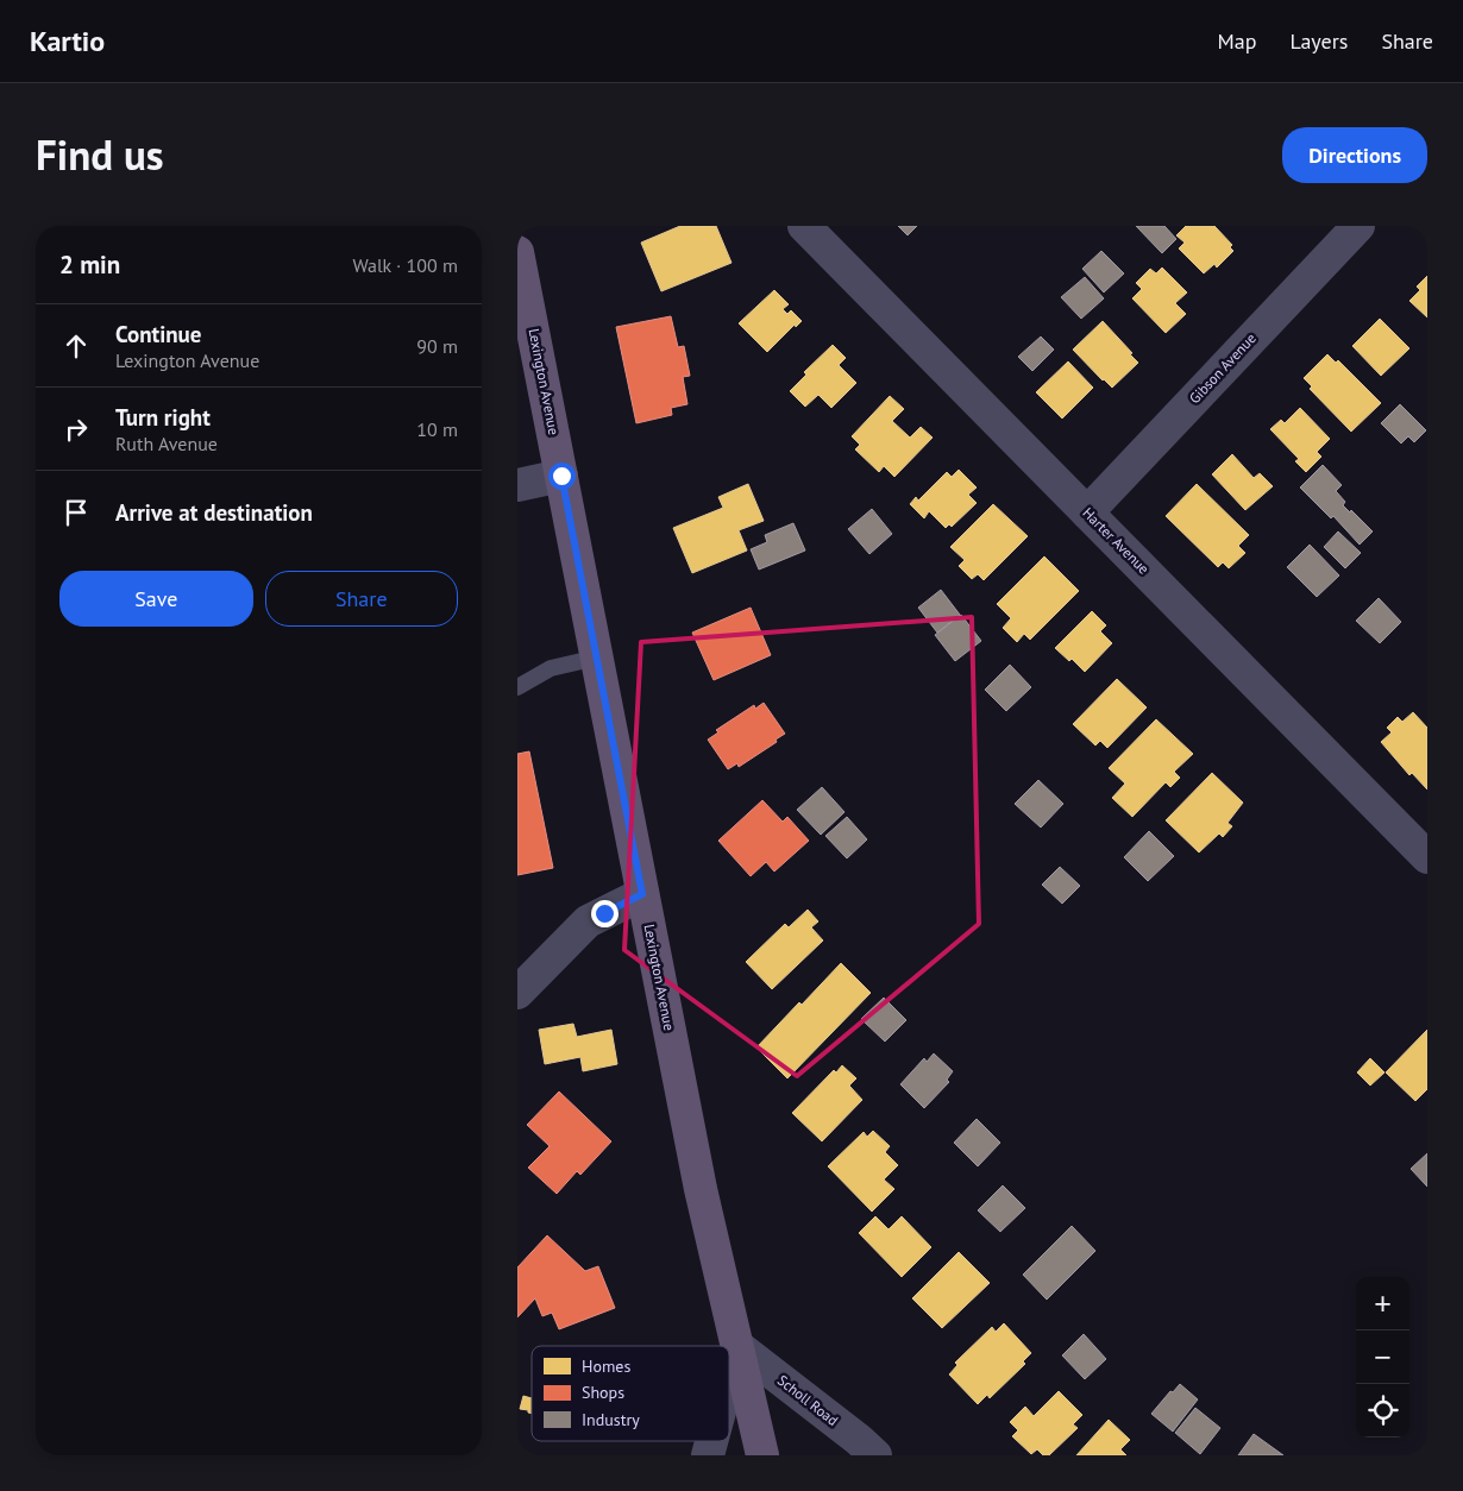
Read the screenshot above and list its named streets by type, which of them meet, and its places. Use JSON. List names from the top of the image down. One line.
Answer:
{"streets":{"main road":["Lexington Avenue"],"street":["Gibson Avenue","Harter Avenue","Scholl Road"]},"crossings":[["Gibson Avenue","Harter Avenue"],["Lexington Avenue","Scholl Road"]],"legend":["Homes","Shops","Industry"],"page":{"header":"Kartio","nav":["Map","Layers","Share"],"title":"Find us","buttons":["Directions",["Save","Share"]],"heading":["2 min","Walk · 100 m"],"list":[["Continue","Lexington Avenue","90 m"],["Turn right","Ruth Avenue","10 m"],"Arrive at destination"],"map_buttons":["+","−"]}}
